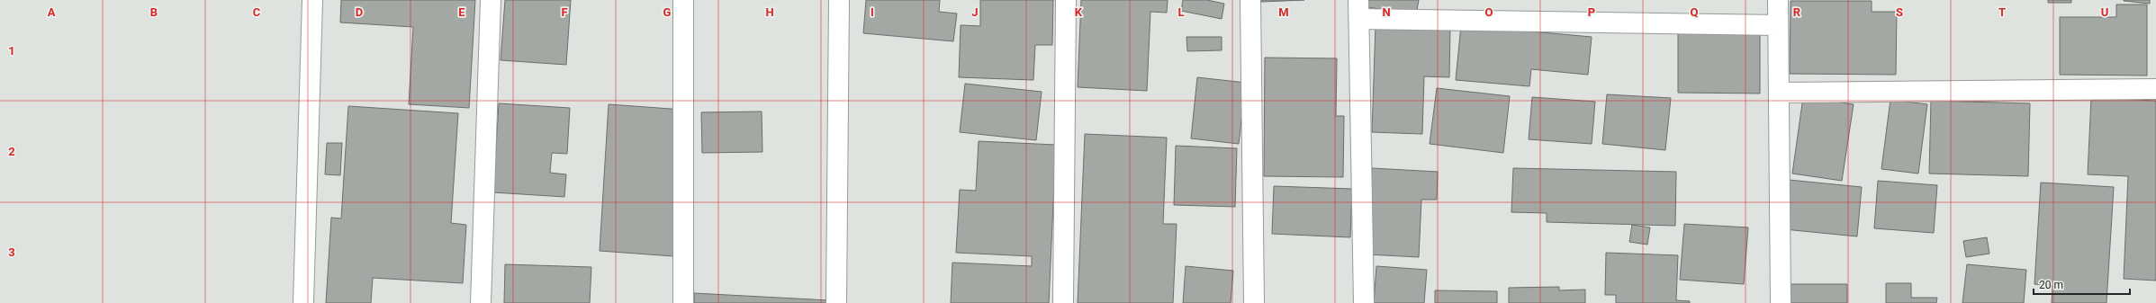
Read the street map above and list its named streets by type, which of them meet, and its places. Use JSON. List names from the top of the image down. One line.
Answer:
{"scale_bar":"20 m","grid":{"columns":["A","B","C","D","E","F","G","H","I","J","K","L","M","N","O","P","Q","R","S","T","U"],"rows":["1","2","3"]}}
